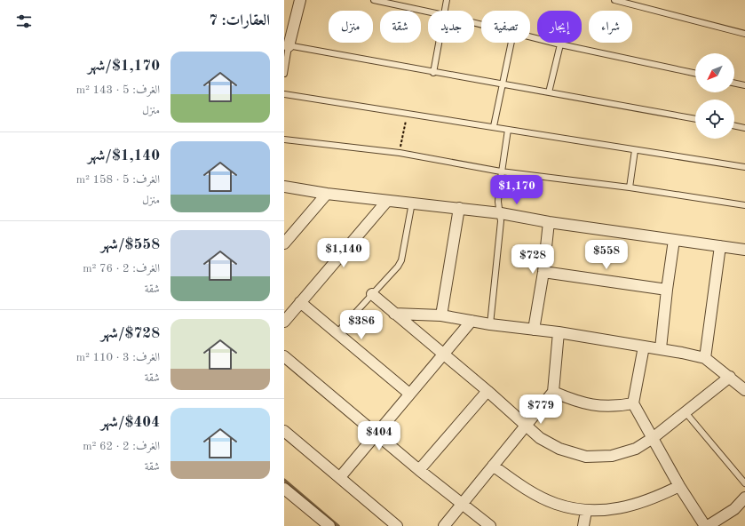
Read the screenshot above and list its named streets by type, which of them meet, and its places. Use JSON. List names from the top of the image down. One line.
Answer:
{"north":"bottom left","page":{"heading":"العقارات: 7","chip":["شراء","إيجار","تصفية","جديد","شقة","منزل"],"list":[{"name":"$1,170/شهر","note":"الغرف: 5 · 143 m² · منزل"},{"name":"$1,140/شهر","note":"الغرف: 5 · 158 m² · منزل"},{"name":"$558/شهر","note":"الغرف: 2 · 76 m² · شقة"},{"name":"$728/شهر","note":"الغرف: 3 · 110 m² · شقة"},{"name":"$404/شهر","note":"الغرف: 2 · 62 m² · شقة"}],"price":["$1,170","$1,140","$558","$728","$386","$779","$404"]}}
